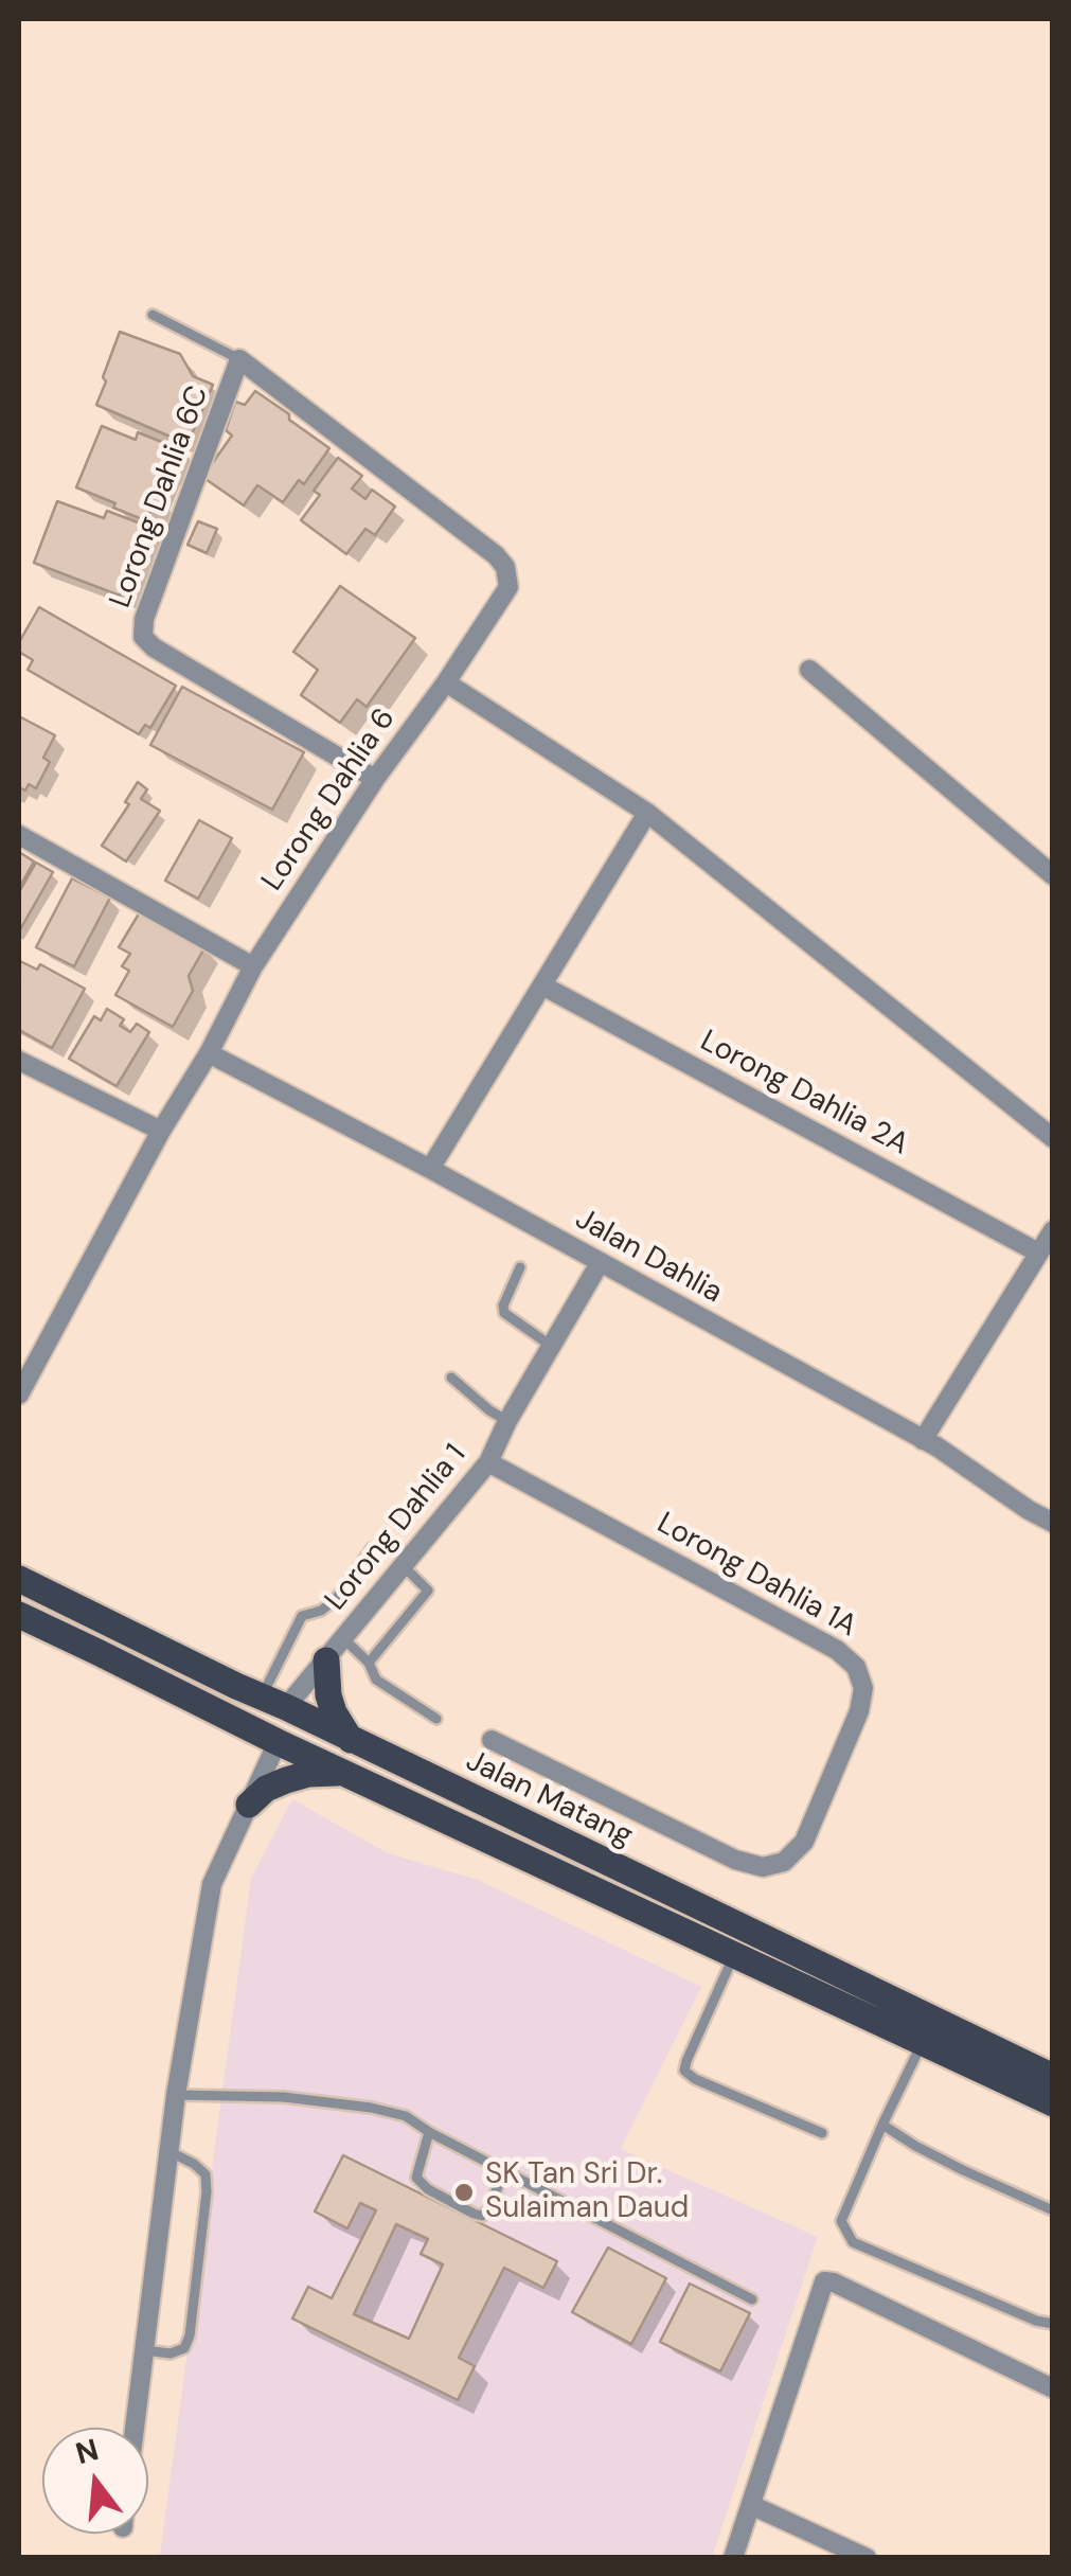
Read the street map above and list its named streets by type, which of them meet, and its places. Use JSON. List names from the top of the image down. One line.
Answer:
{"streets":{"main road":["Jalan Matang"],"street":["Lorong Dahlia 6C","Lorong Dahlia 6","Lorong Dahlia 2A","Jalan Dahlia","Lorong Dahlia 1","Lorong Dahlia 1A"]},"crossings":[["Lorong Dahlia 6C","Lorong Dahlia 6"],["Lorong Dahlia 6","Jalan Dahlia"],["Jalan Dahlia","Lorong Dahlia 1"],["Lorong Dahlia 1","Lorong Dahlia 1A"],["Lorong Dahlia 1","Jalan Matang"]],"places":["SK Tan Sri Dr. Sulaiman Daud"],"north":"top"}
